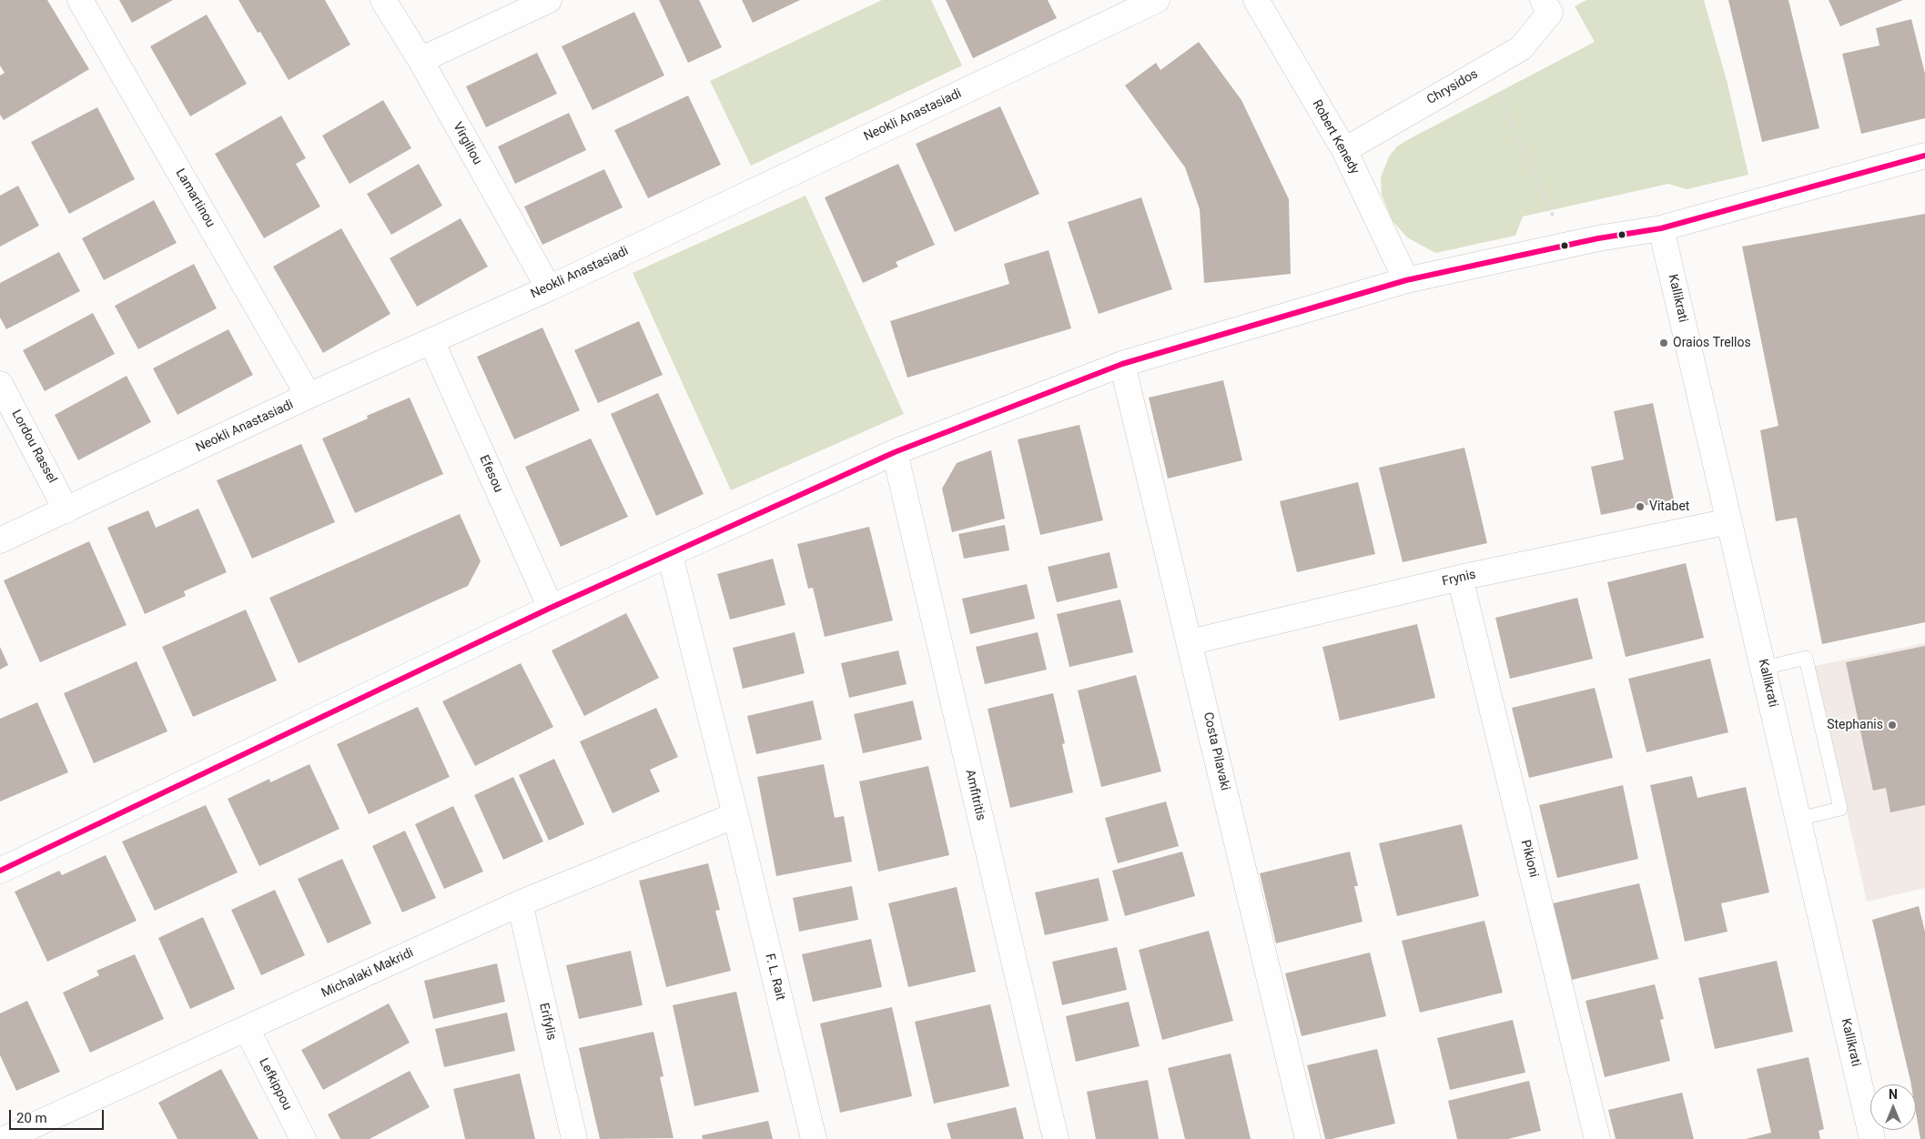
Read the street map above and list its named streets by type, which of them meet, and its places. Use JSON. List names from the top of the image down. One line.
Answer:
{"streets":{"street":["Chrysidos","Neokli Anastasiadi","Robert Kenedy","Virgiliou","Lamartinou","Kallikrati","Lordou Rassel","Efesou","Frynis","Costa Pilavaki","Amfitritis","Pikioni","Michalaki Makridi","F. L. Rait","Erifylis","Lefkippou"]},"crossings":[["Chrysidos","Robert Kenedy"],["Neokli Anastasiadi","Virgiliou"],["Neokli Anastasiadi","Lamartinou"],["Neokli Anastasiadi","Lordou Rassel"],["Neokli Anastasiadi","Efesou"],["Kallikrati","Frynis"],["Frynis","Costa Pilavaki"],["Frynis","Pikioni"],["Michalaki Makridi","F. L. Rait"],["Michalaki Makridi","Erifylis"],["Michalaki Makridi","Lefkippou"]],"places":["Oraios Trellos","Vitabet","Stephanis"],"scale_bar":"20 m","north":"top"}
